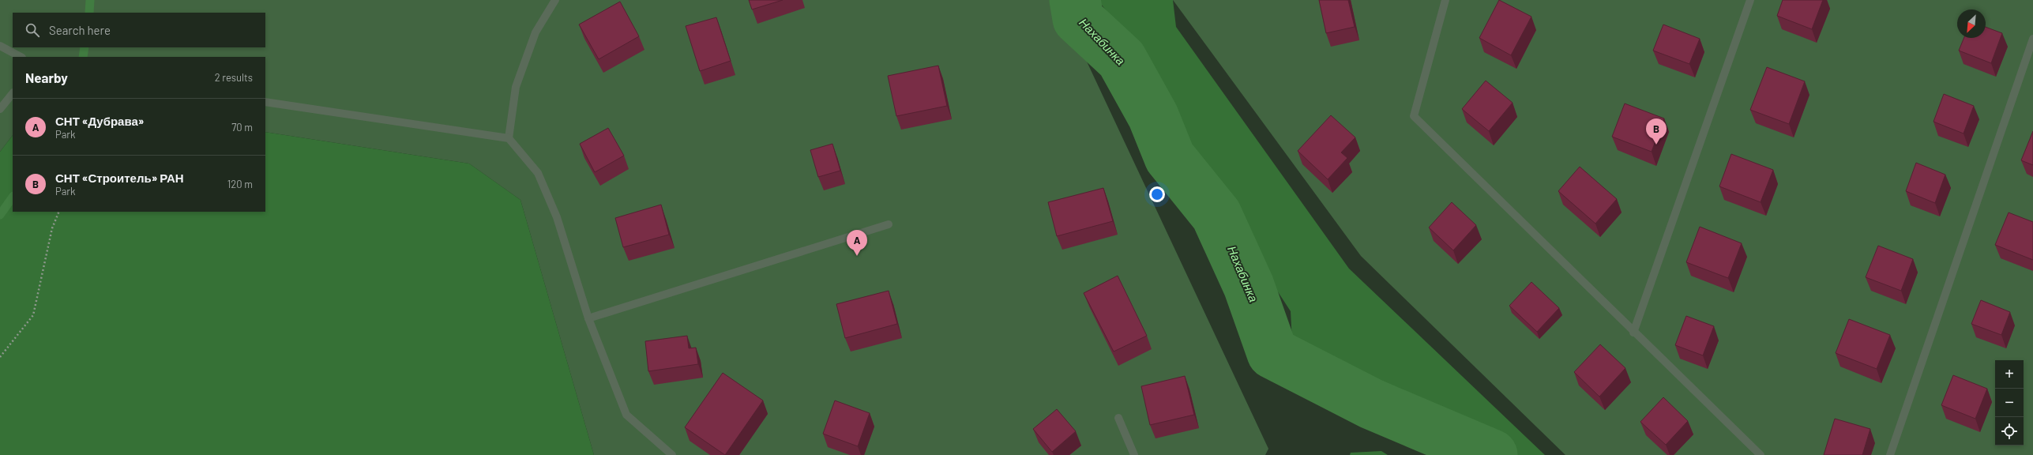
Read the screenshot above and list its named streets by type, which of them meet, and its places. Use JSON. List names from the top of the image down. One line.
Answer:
{"water":["Нахабинка"],"north":"bottom left","page":{"search":"Search here","heading":["Nearby","2 results"],"list":[{"mark":"A","name":"СНТ «Дубрава»","note":"Park","value":"70 m"},{"mark":"B","name":"СНТ «Строитель» РАН","note":"Park","value":"120 m"}],"pins":["B","A"],"map_buttons":["+","−"]}}
